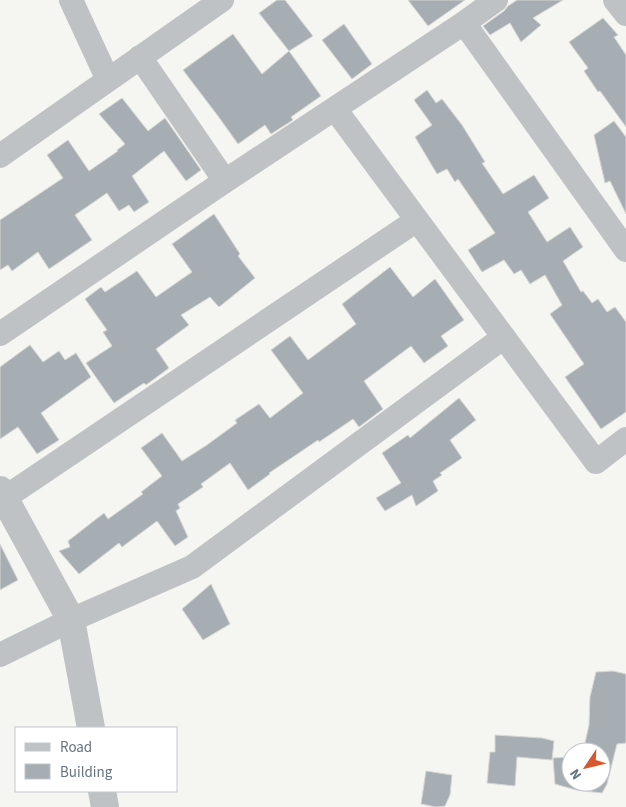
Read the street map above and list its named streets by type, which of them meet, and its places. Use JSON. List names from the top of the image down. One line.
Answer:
{"legend":["Road","Building"],"north":"bottom left"}
